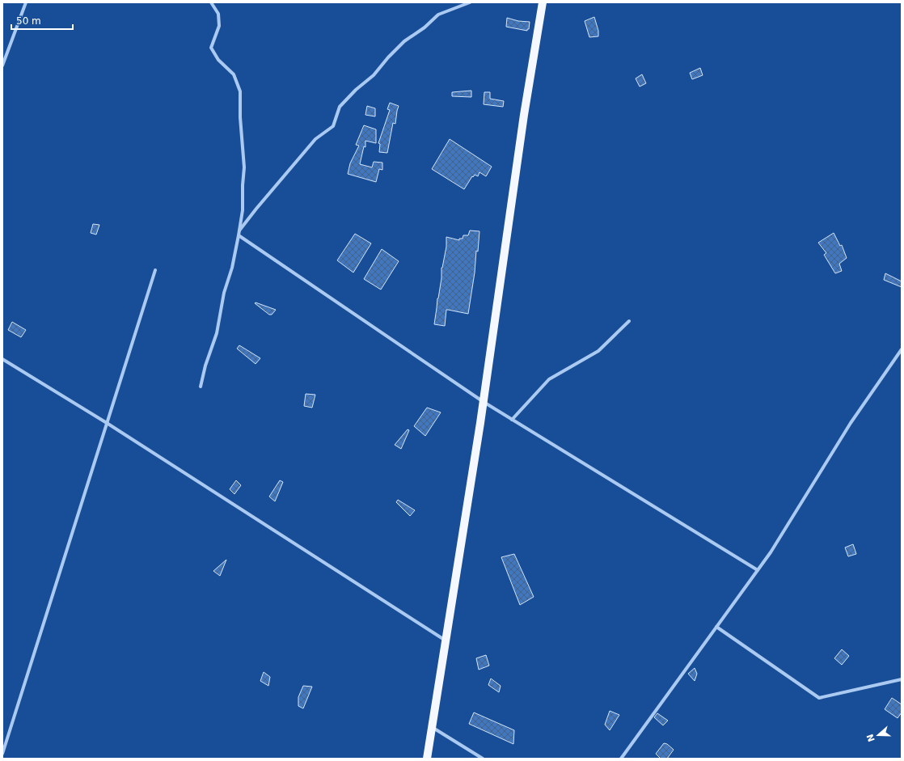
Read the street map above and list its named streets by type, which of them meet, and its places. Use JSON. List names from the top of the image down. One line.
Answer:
{"scale_bar":"50 m","north":"left"}
